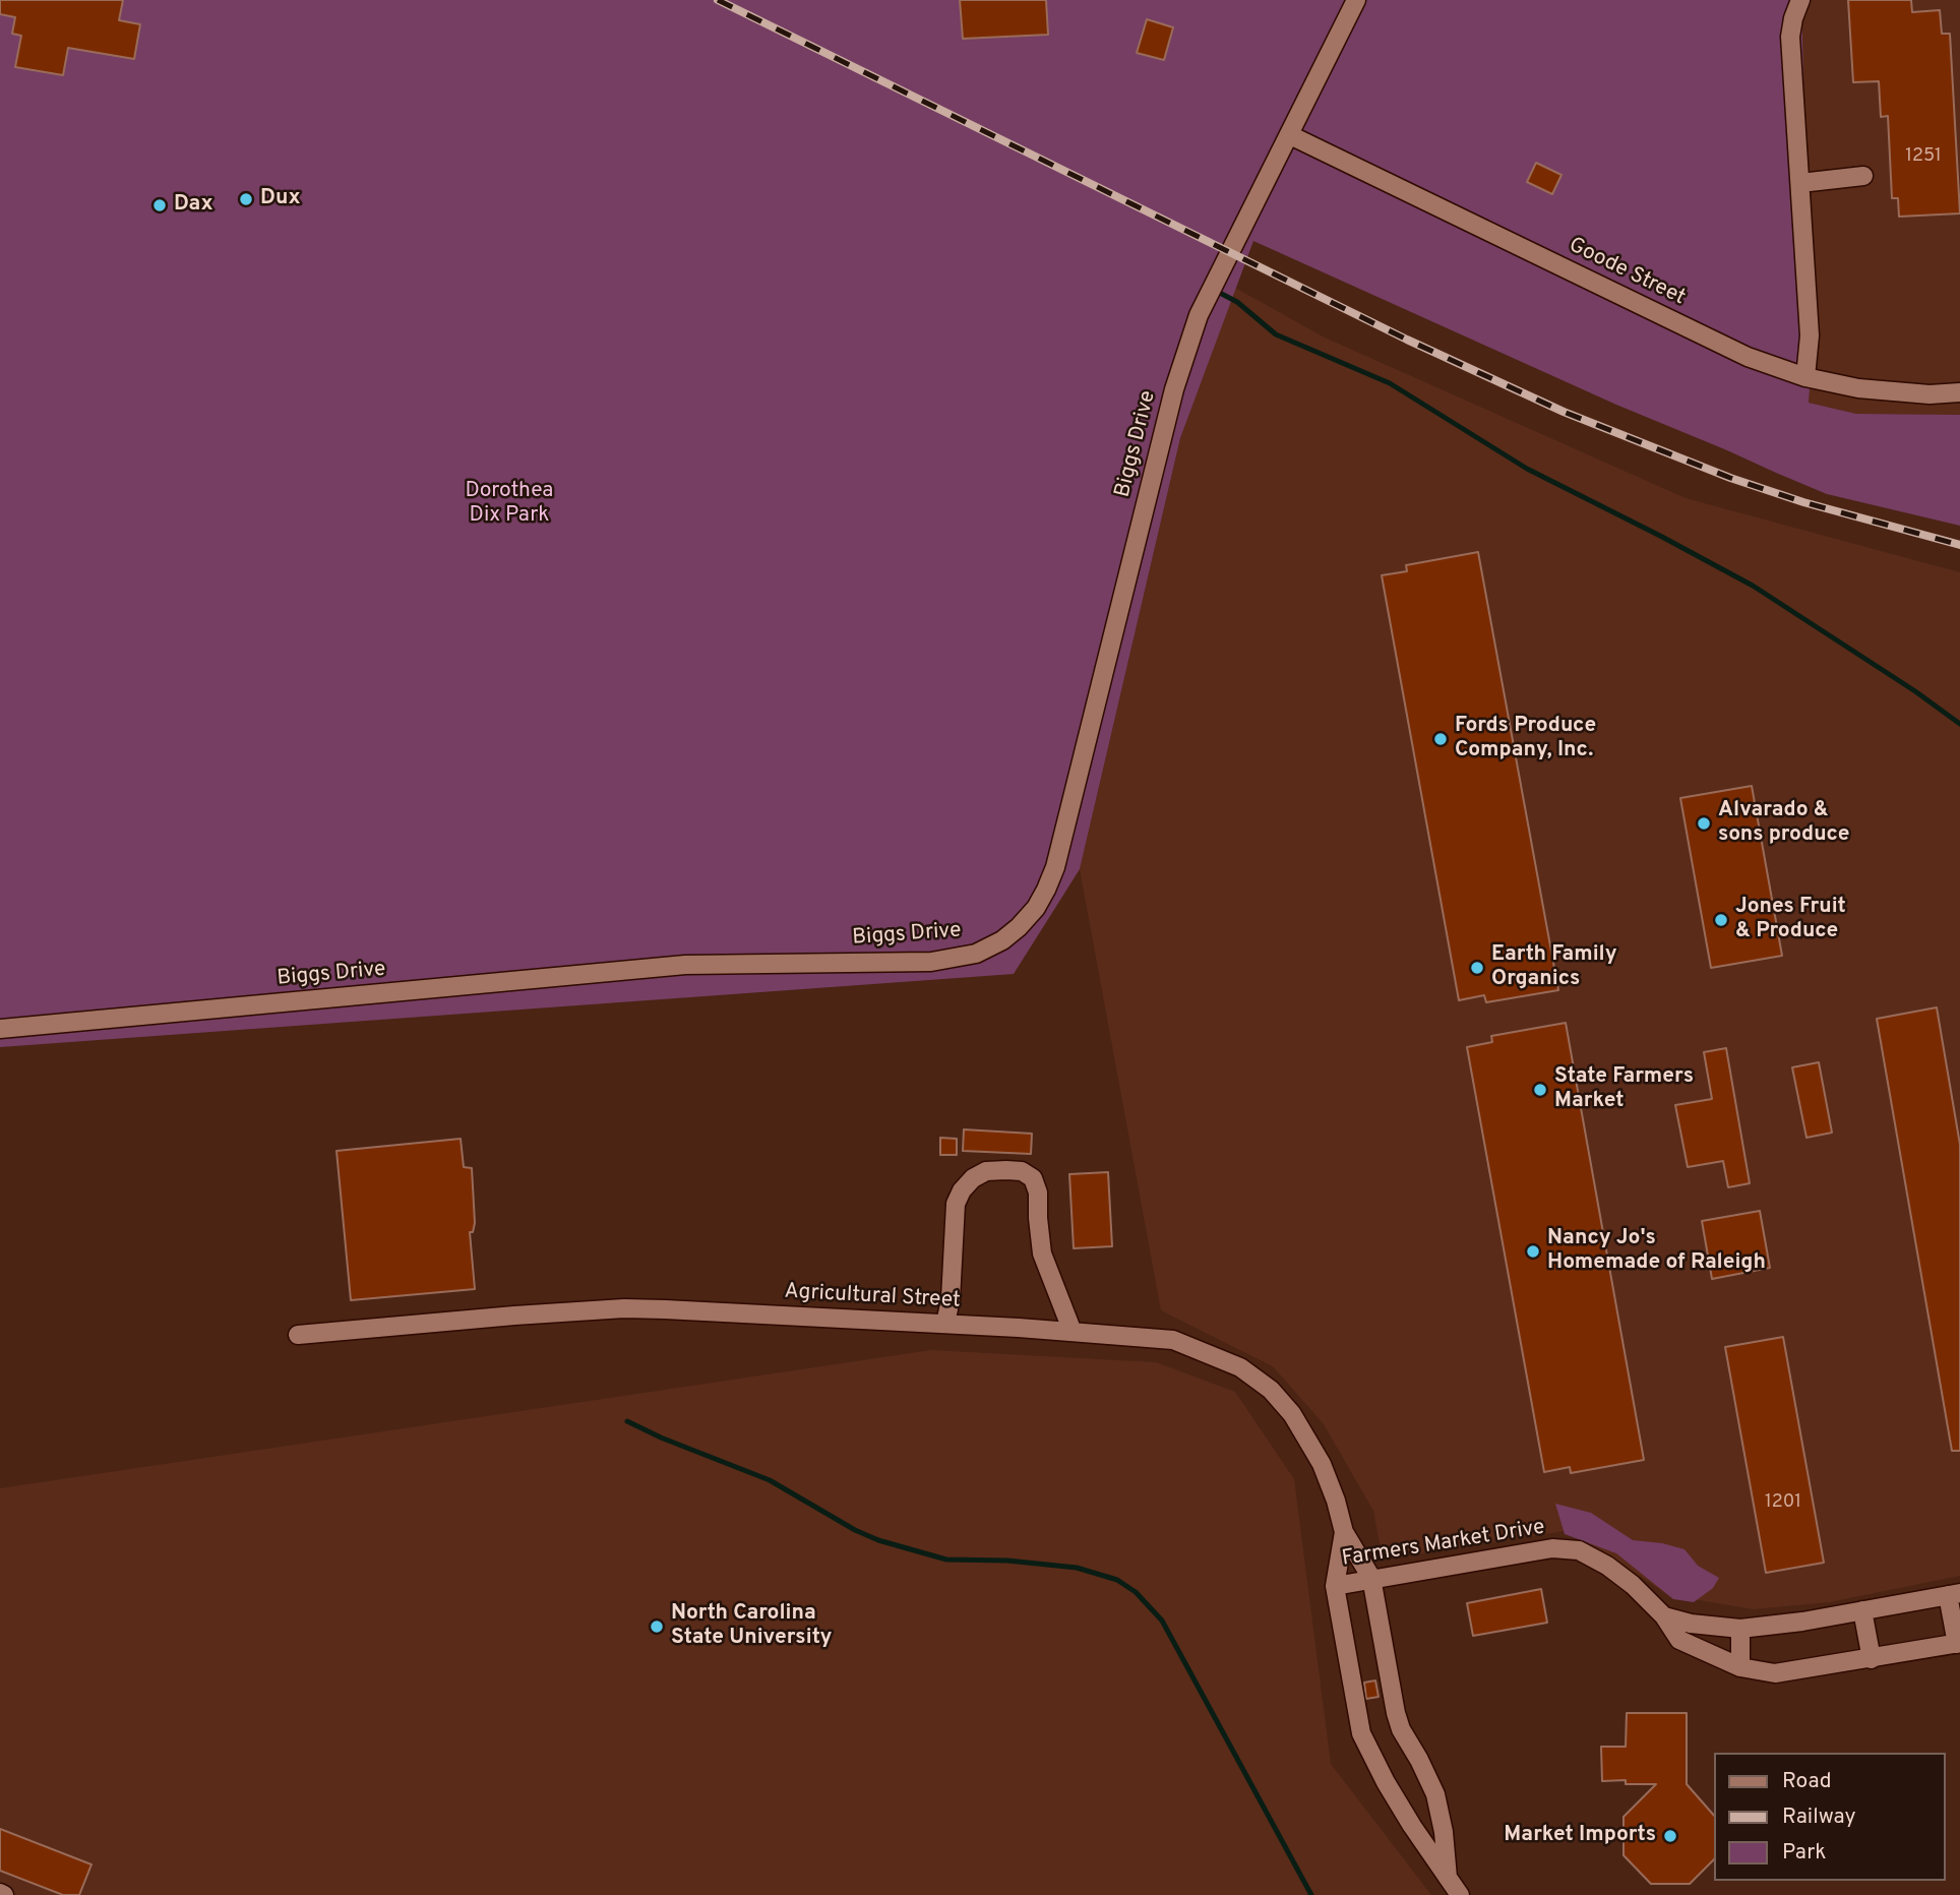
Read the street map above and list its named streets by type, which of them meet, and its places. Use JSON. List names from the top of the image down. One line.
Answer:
{"streets":{"street":["Goode Street","Biggs Drive","Agricultural Street","Farmers Market Drive"]},"crossings":[["Goode Street","Biggs Drive"],["Agricultural Street","Farmers Market Drive"]],"parks":["Dorothea Dix Park"],"places":["Dux","Dax","Fords Produce Company, Inc.","Alvarado & sons produce","Jones Fruit & Produce","Earth Family Organics","State Farmers Market","Nancy Jo's Homemade of Raleigh","North Carolina State University","Market Imports"],"house_numbers":["1251","1201"],"legend":["Road","Railway","Park"]}
